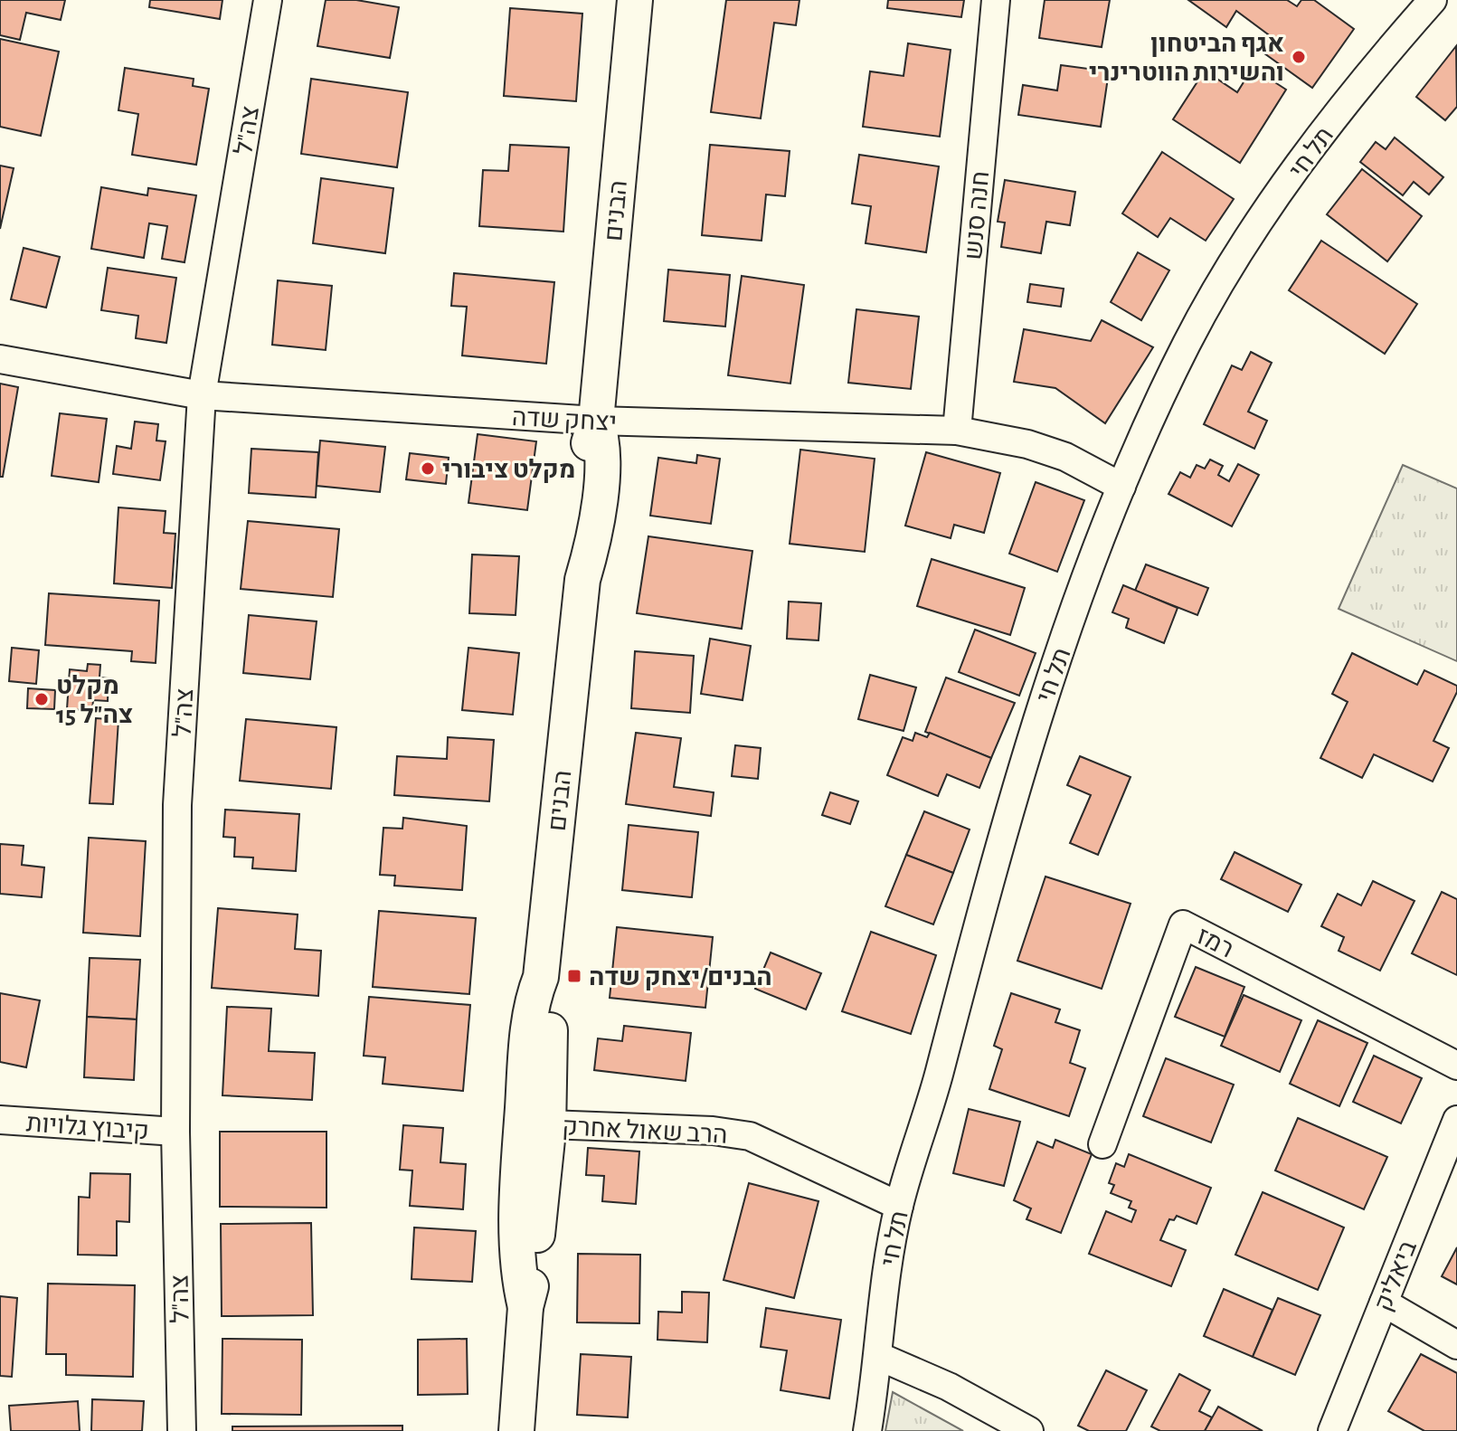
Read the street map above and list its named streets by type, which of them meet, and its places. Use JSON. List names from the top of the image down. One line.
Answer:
{"streets":{"street":["צה\"ל","תל חי","הבנים","חנה סנש","יצחק שדה","רמז","קיבוץ גלויות","הרב שאול אחרק","ביאליק"]},"crossings":[["צה\"ל","יצחק שדה"],["צה\"ל","קיבוץ גלויות"],["תל חי","יצחק שדה"],["תל חי","הרב שאול אחרק"],["הבנים","יצחק שדה"],["הבנים","הרב שאול אחרק"],["חנה סנש","יצחק שדה"]],"places":{"other":["אגף הביטחון והשירות הווטרינרי","מקלט ציבורי","מקלט צה\"ל 15"],"transit":["הבנים/יצחק שדה"]}}
